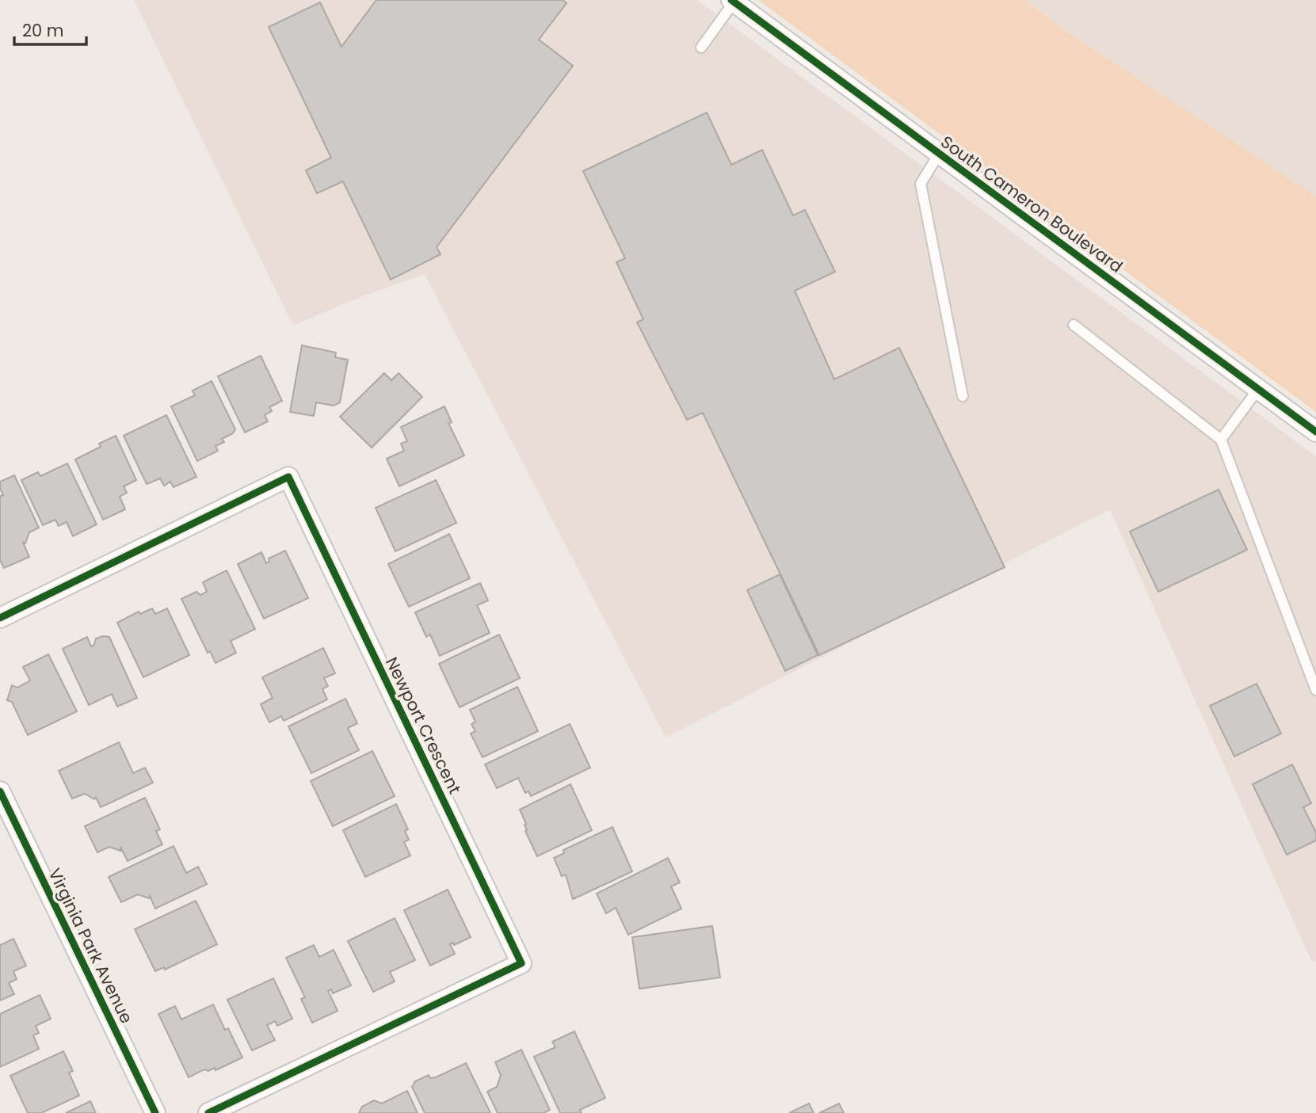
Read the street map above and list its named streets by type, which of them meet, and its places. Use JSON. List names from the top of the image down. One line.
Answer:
{"streets":{"street":["South Cameron Boulevard","Newport Crescent","Virginia Park Avenue"]},"scale_bar":"20 m"}
